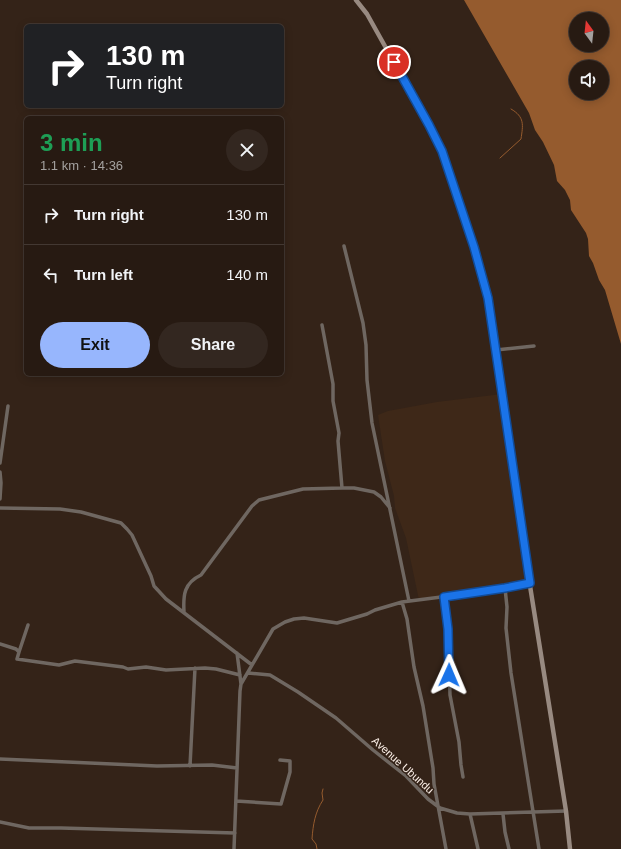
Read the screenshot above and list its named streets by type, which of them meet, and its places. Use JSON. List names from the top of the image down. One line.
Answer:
{"streets":{"street":["Avenue Ubundu"]},"north":"top","page":{"turn":["130 m","Turn right"],"heading":["3 min","1.1 km · 14:36"],"list":[{"name":"Turn right","value":"130 m"},{"name":"Turn left","value":"140 m"}],"buttons":["Exit","Share"]}}
